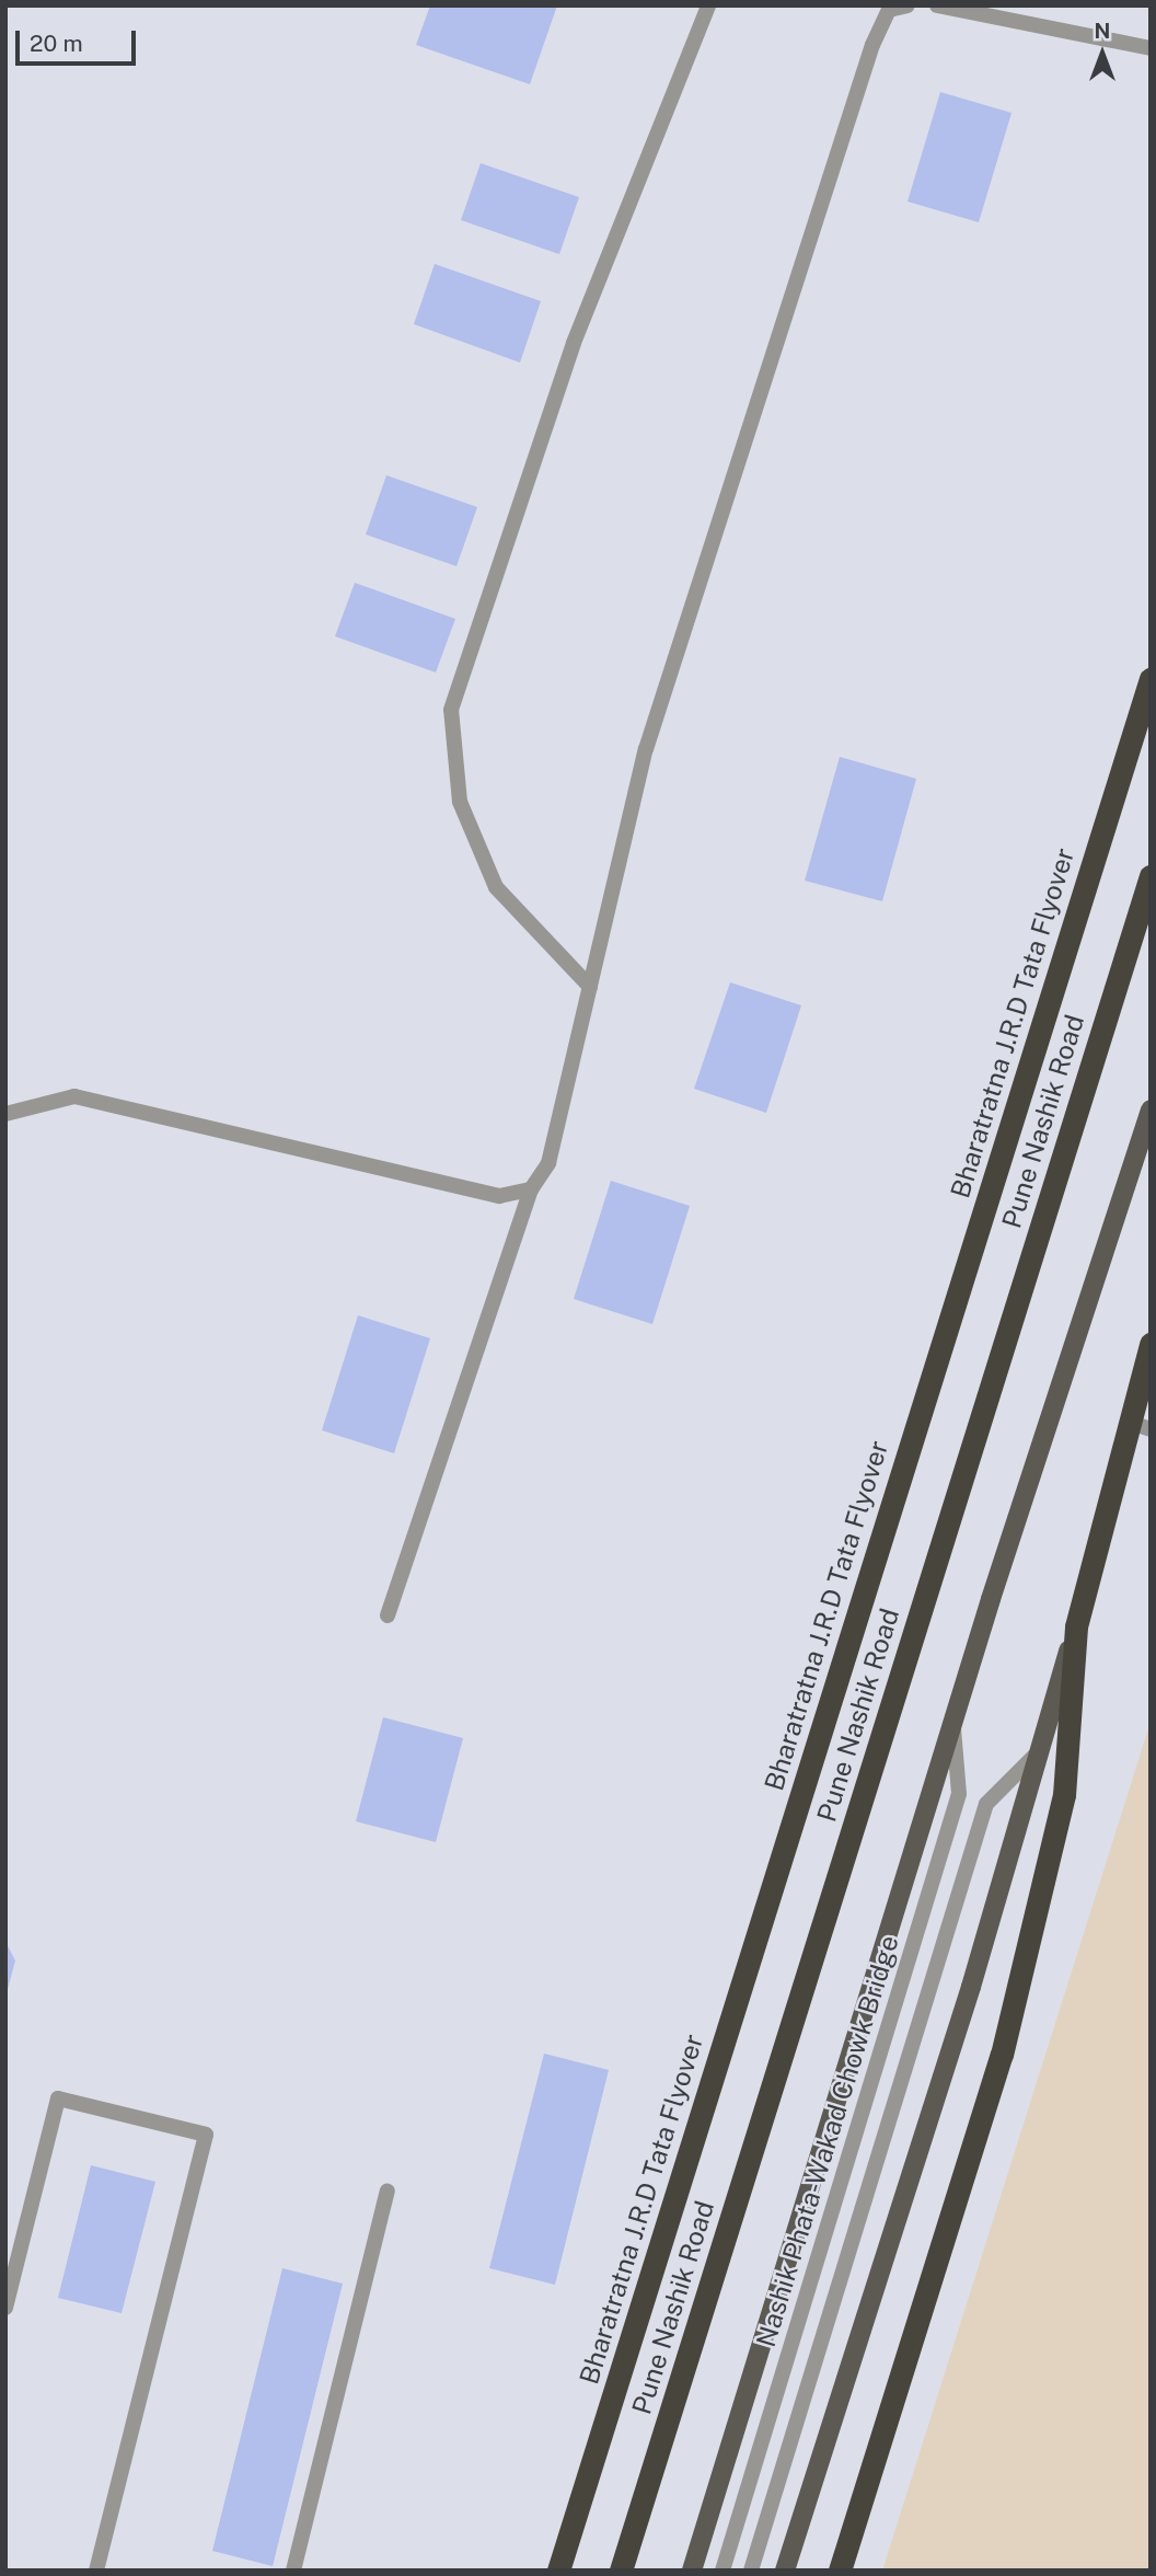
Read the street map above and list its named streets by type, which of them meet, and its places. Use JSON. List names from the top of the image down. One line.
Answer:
{"streets":{"highway":["Bharatratna J.R.D Tata Flyover","Pune Nashik Road"],"lane":["Nashik Phata-Wakad Chowk Bridge"]},"scale_bar":"20 m","north":"top"}
